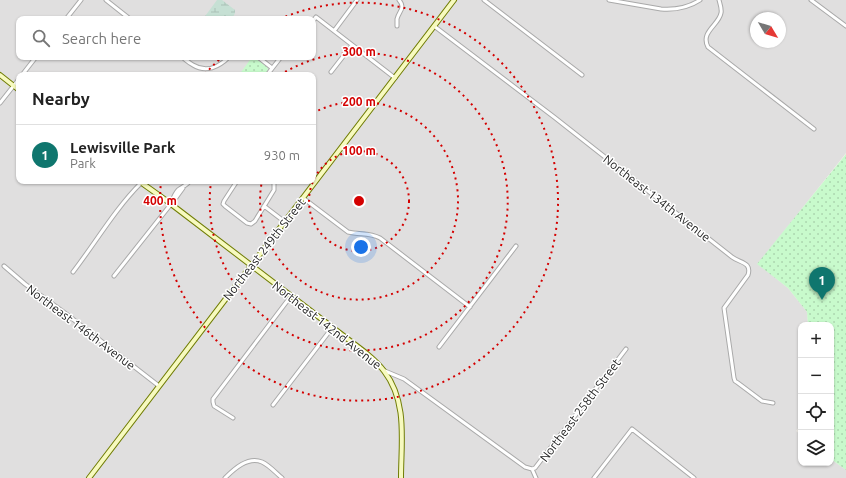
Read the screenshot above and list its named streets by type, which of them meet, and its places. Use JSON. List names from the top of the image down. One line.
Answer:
{"streets":{"street":["Northeast 134th Avenue","Northeast 249th Street","Northeast 142nd Avenue","Northeast 146th Avenue","Northeast 258th Street"]},"crossings":[["Northeast 134th Avenue","Northeast 249th Street"],["Northeast 249th Street","Northeast 142nd Avenue"],["Northeast 249th Street","Northeast 146th Avenue"],["Northeast 142nd Avenue","Northeast 258th Street"]],"north":"bottom right","page":{"search":"Search here","heading":"Nearby","list":[{"mark":"1","name":"Lewisville Park","note":"Park","value":"930 m"}],"pins":"1","map_buttons":["+","−"]},"rings":["300 m","200 m","100 m","400 m"]}
